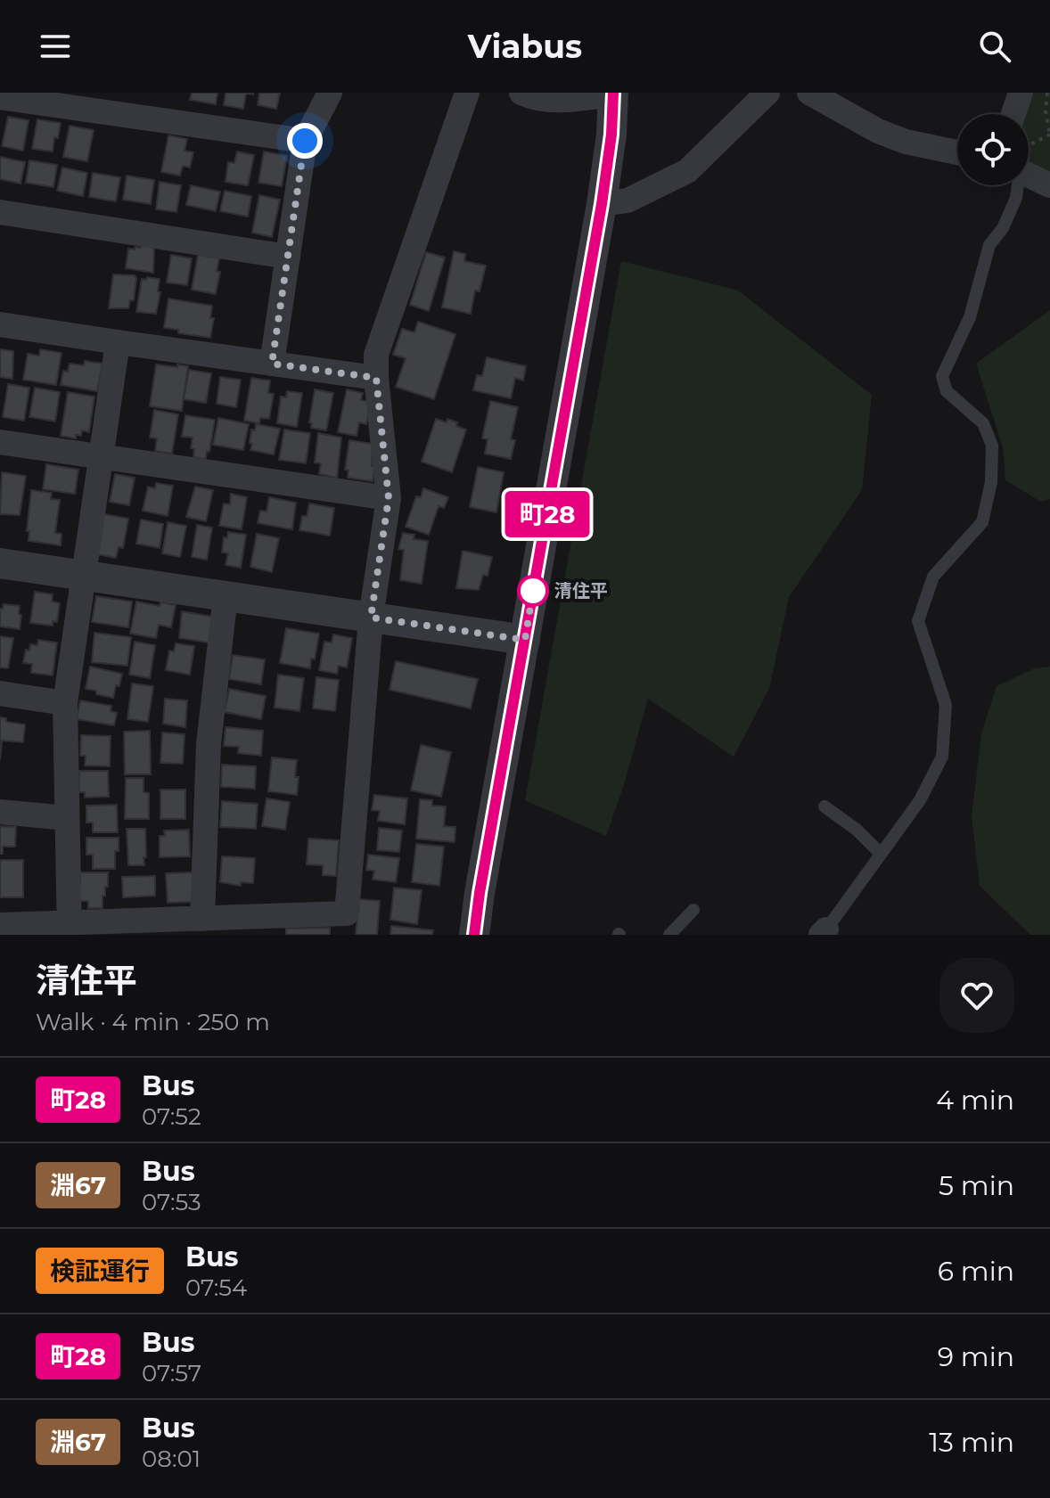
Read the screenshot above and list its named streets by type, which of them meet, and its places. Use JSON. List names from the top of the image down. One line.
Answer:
{"places":["清住平"],"lines":["bus line 町28"],"page":{"header":"Viabus","on_map":"町28","heading":["清住平","Walk · 4 min · 250 m"],"list":[{"mark":"町28","name":"Bus","note":"07:52","value":"4 min"},{"mark":"淵67","name":"Bus","note":"07:53","value":"5 min"},{"mark":"検証運行","name":"Bus","note":"07:54","value":"6 min"},{"mark":"町28","name":"Bus","note":"07:57","value":"9 min"},{"mark":"淵67","name":"Bus","note":"08:01","value":"13 min"}]}}
